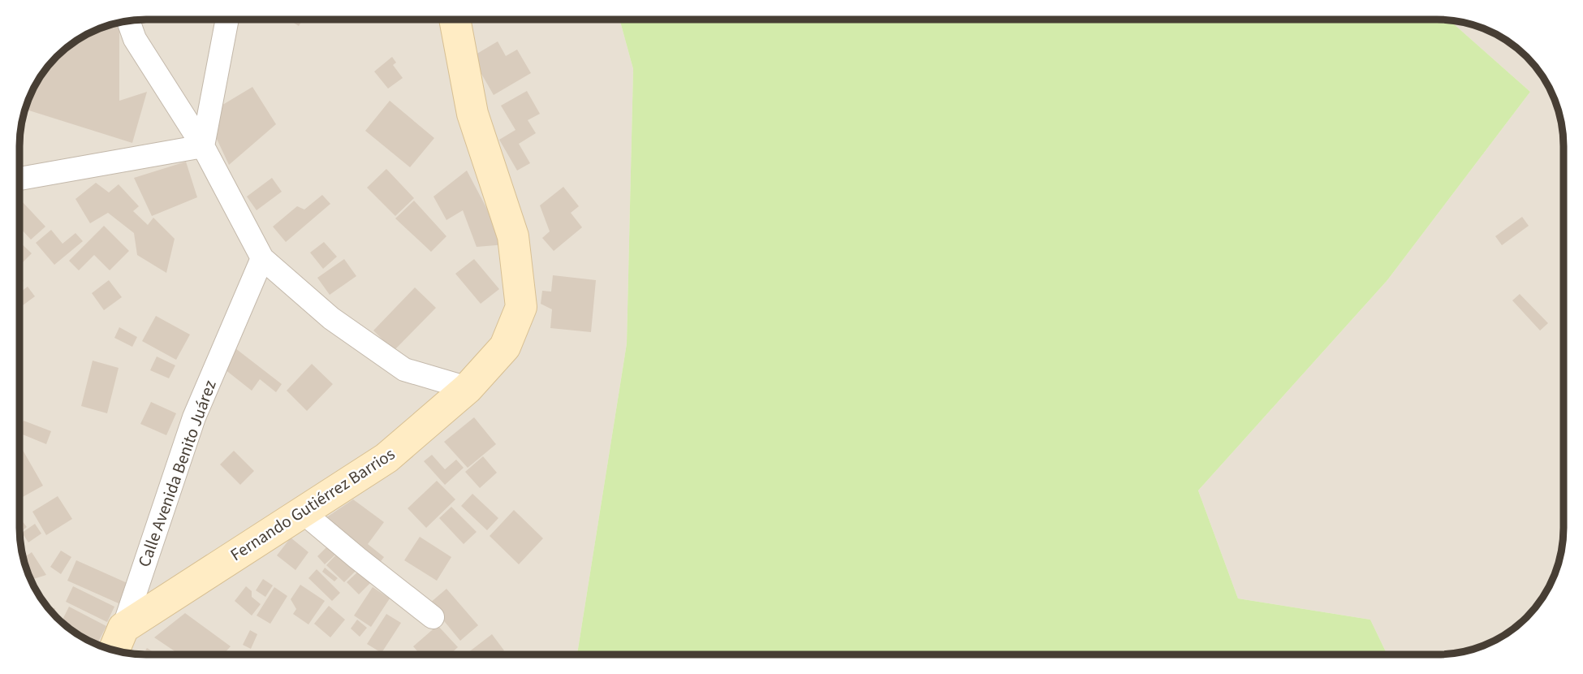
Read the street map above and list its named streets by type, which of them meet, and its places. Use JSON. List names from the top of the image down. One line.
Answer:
{"streets":{"main road":["Fernando Gutiérrez Barrios"],"street":["Calle Avenida Benito Juárez"]},"crossings":[["Calle Avenida Benito Juárez","Fernando Gutiérrez Barrios"]]}
